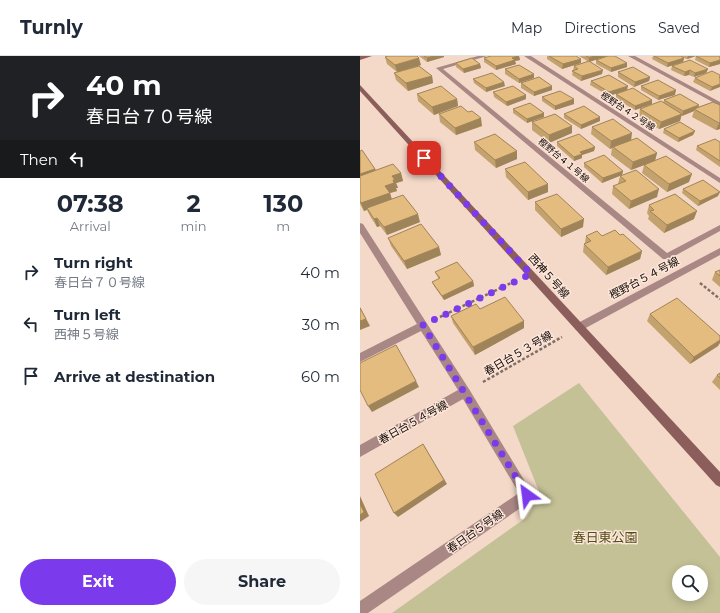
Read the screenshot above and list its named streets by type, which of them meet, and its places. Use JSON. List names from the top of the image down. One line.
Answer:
{"streets":{"street":["樫野台４２号線","樫野台４１号線","西神５号線","樫野台５４号線","春日台５４号線","春日台５号線"],"path":["春日台５３号線"]},"crossings":[["西神５号線","樫野台５４号線"],["西神５号線","春日台５３号線"],["樫野台５４号線","春日台５３号線"],["春日台５３号線","春日台５４号線"],["春日台５３号線","春日台５号線"],["春日台５４号線","春日台５号線"]],"parks":["春日東公園"],"page":{"header":"Turnly","nav":["Map","Directions","Saved"],"turn":["40 m","春日台７０号線"],"then":"Then","eta":["07:38","Arrival","2","min","130","m"],"list":[{"name":"Turn right","note":"春日台７０号線","value":"40 m"},{"name":"Turn left","note":"西神５号線","value":"30 m"},{"name":"Arrive at destination","value":"60 m"}],"buttons":["Exit","Share"]}}
